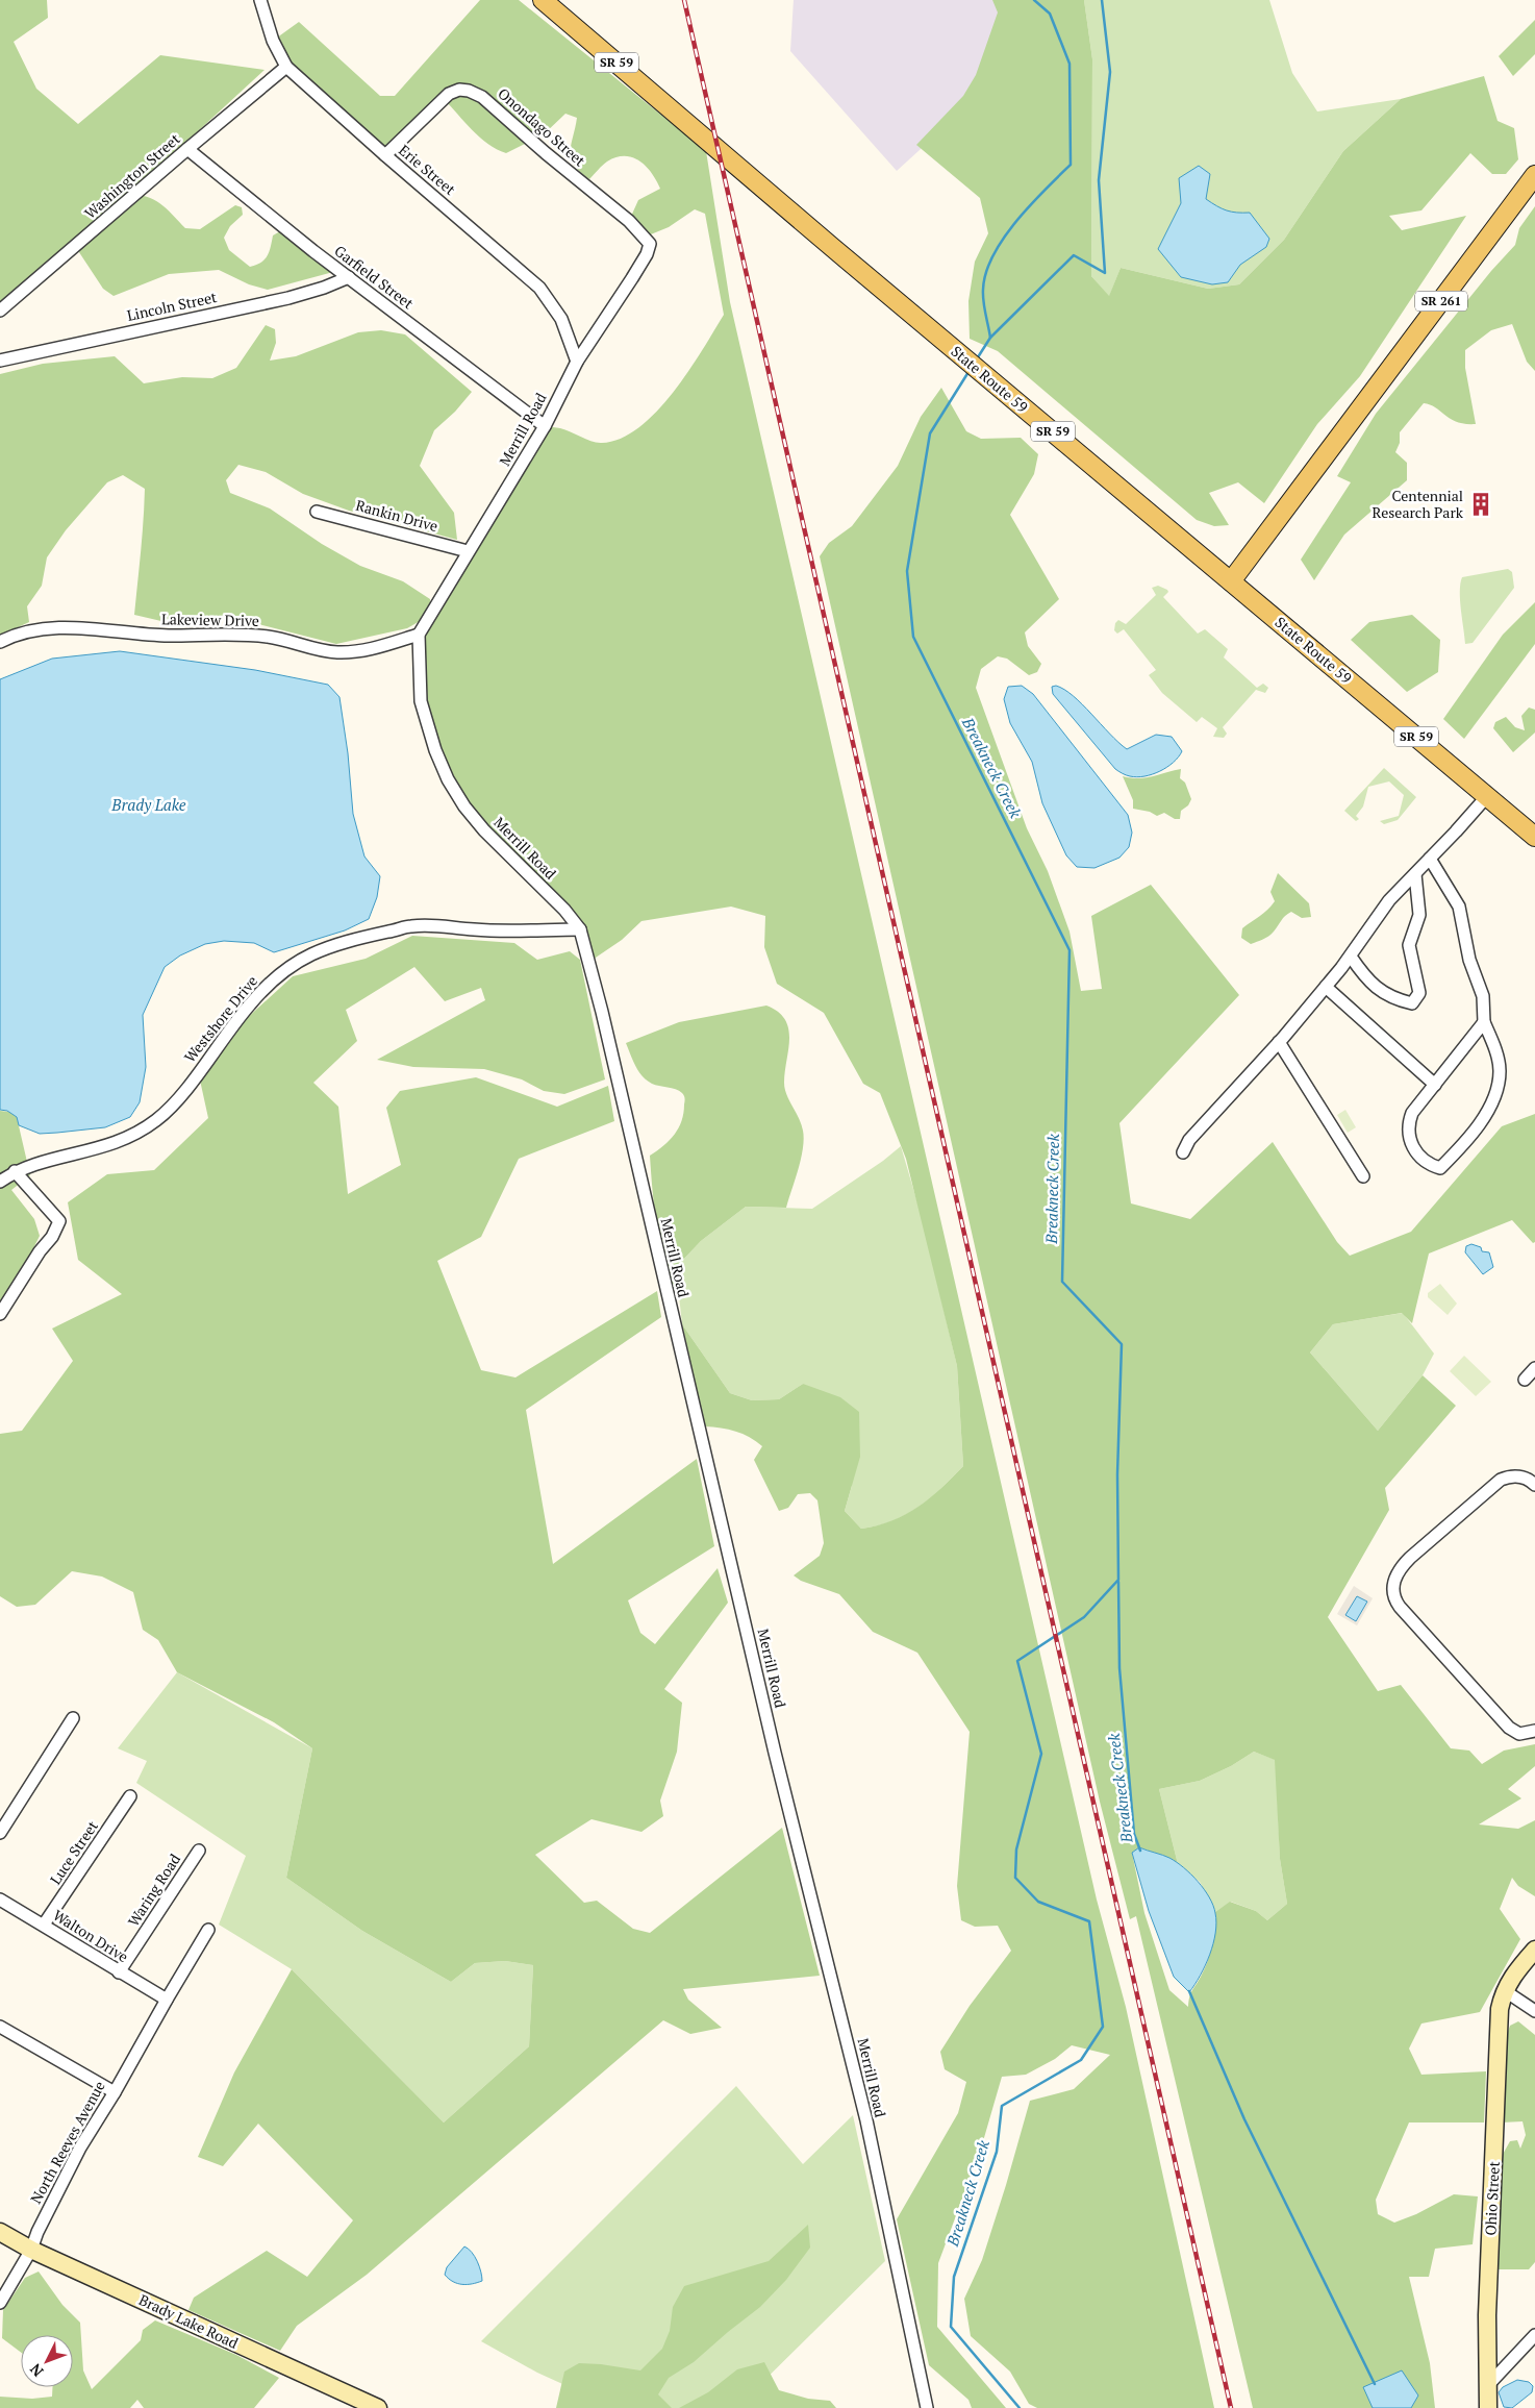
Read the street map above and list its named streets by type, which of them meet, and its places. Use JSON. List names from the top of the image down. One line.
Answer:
{"streets":{"main road":["SR 59","SR 261","State Route 59"],"street":["Onondago Street","Erie Street","Washington Street","Garfield Street","Lincoln Street","Merrill Road","Rankin Drive","Lakeview Drive","Westshore Drive","Luce Street","Waring Road","Walton Drive","North Reeves Avenue","Ohio Street","Brady Lake Road"]},"crossings":[["Onondago Street","Erie Street"],["Onondago Street","Merrill Road"],["Erie Street","Washington Street"],["Erie Street","Merrill Road"],["Washington Street","Garfield Street"],["Garfield Street","Lincoln Street"],["Garfield Street","Merrill Road"],["SR 261","State Route 59"],["Merrill Road","Rankin Drive"],["Merrill Road","Lakeview Drive"],["Merrill Road","Westshore Drive"],["Luce Street","Walton Drive"],["Waring Road","Walton Drive"],["Walton Drive","North Reeves Avenue"],["North Reeves Avenue","Brady Lake Road"]],"water":["Breakneck Creek","Brady Lake"],"places":{"building":["Centennial Research Park"]},"north":"bottom left"}
